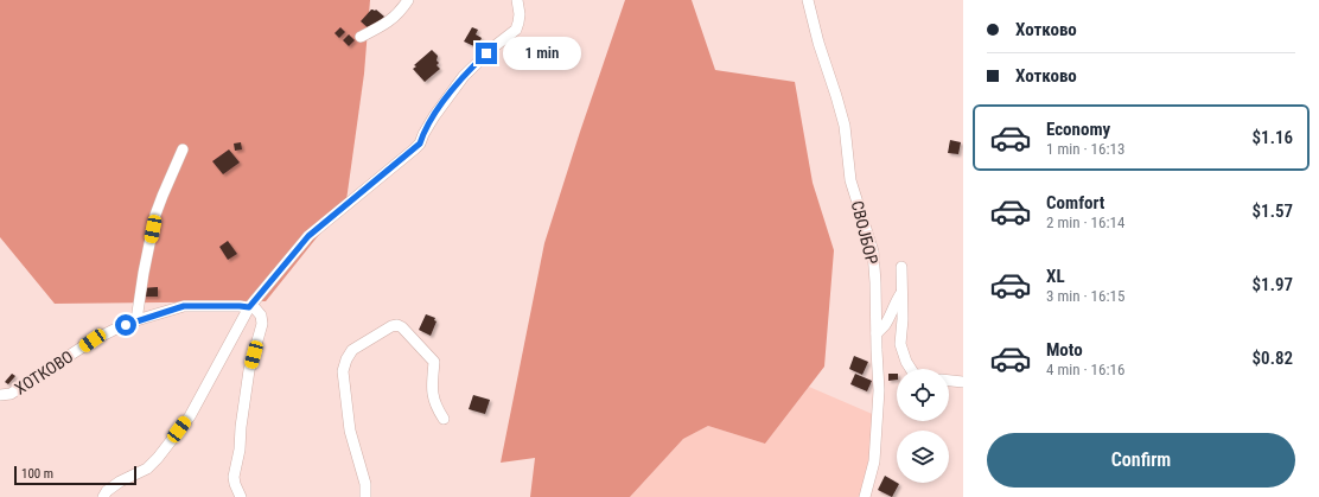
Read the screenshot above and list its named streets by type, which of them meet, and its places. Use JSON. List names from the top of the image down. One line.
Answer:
{"streets":{"street":["СВОЈБОР","ХОТКОВО"]},"scale_bar":"100 m","page":{"banner":["Хотково","Хотково"],"bubble":"1 min","list":[{"name":"Economy","note":"1 min · 16:13","value":"$1.16"},{"name":"Comfort","note":"2 min · 16:14","value":"$1.57"},{"name":"XL","note":"3 min · 16:15","value":"$1.97"},{"name":"Moto","note":"4 min · 16:16","value":"$0.82"}],"buttons":"Confirm","scale":"100 m"}}
